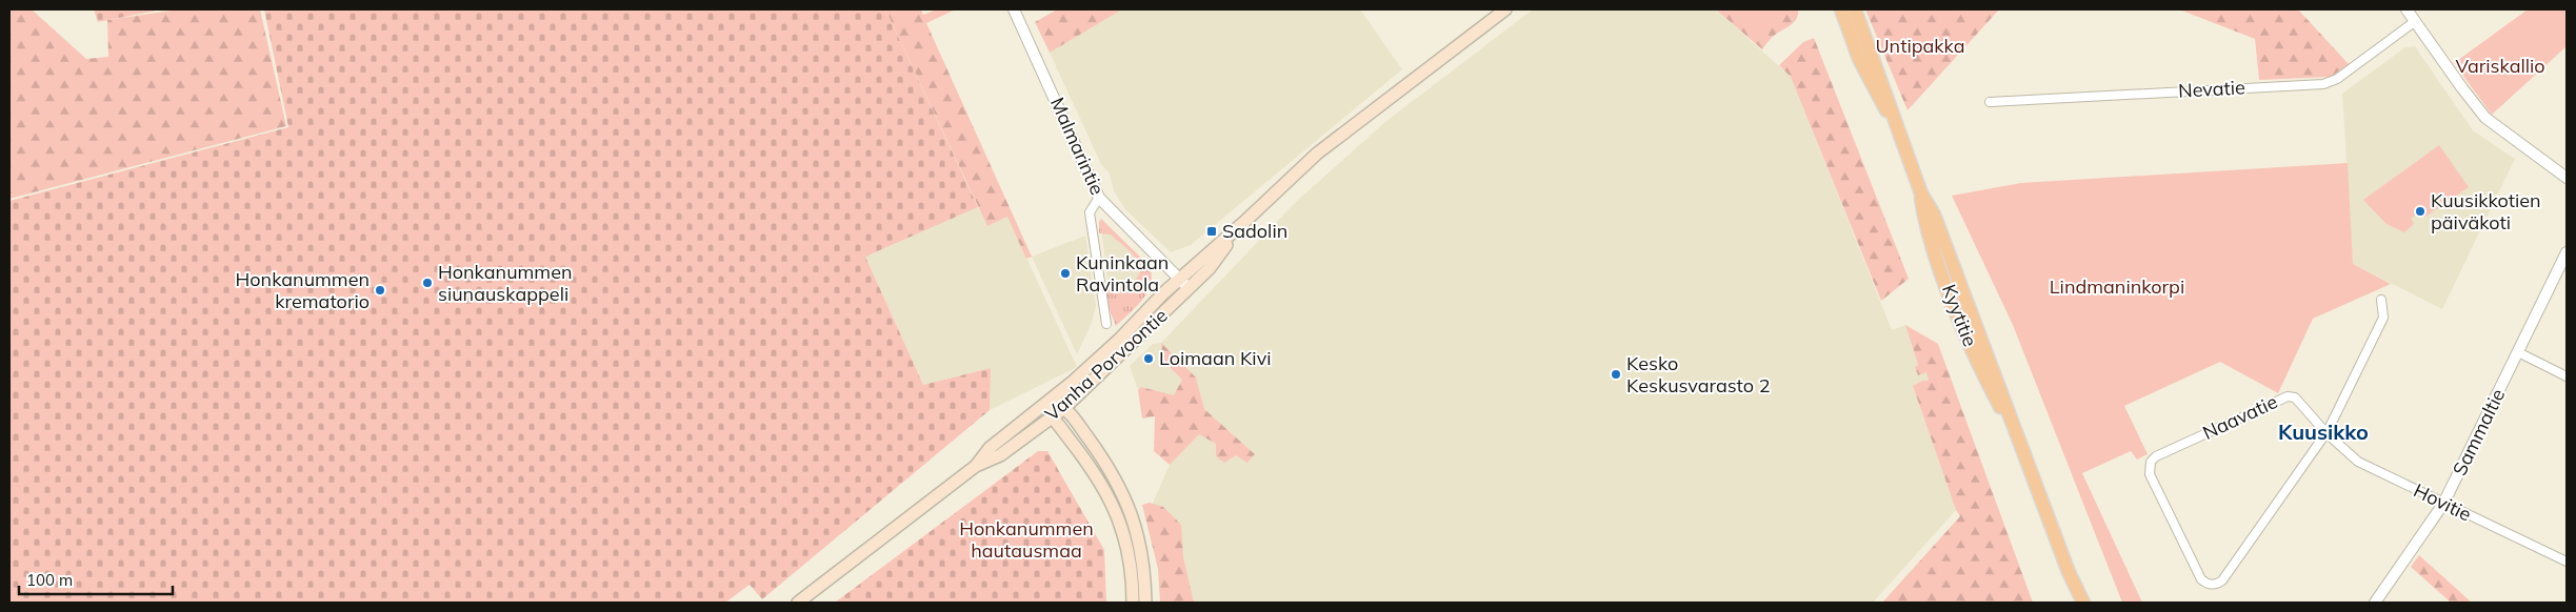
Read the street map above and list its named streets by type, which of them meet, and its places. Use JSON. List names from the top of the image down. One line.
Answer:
{"streets":{"main road":["Kyytitie","Vanha Porvoontie"],"street":["Nevatie","Malmarintie","Naavatie","Sammaltie","Hovitie"]},"crossings":[["Malmarintie","Vanha Porvoontie"],["Naavatie","Hovitie"],["Sammaltie","Hovitie"]],"districts":["Kuusikko"],"parks":["Untipakka","Variskallio","Lindmaninkorpi","Honkanummen hautausmaa"],"places":{"other":["Kuusikkotien päiväkoti","Kuninkaan Ravintola","Honkanummen siunauskappeli","Honkanummen krematorio","Loimaan Kivi","Kesko Keskusvarasto 2"],"transit":["Sadolin"]},"scale_bar":"100 m"}
